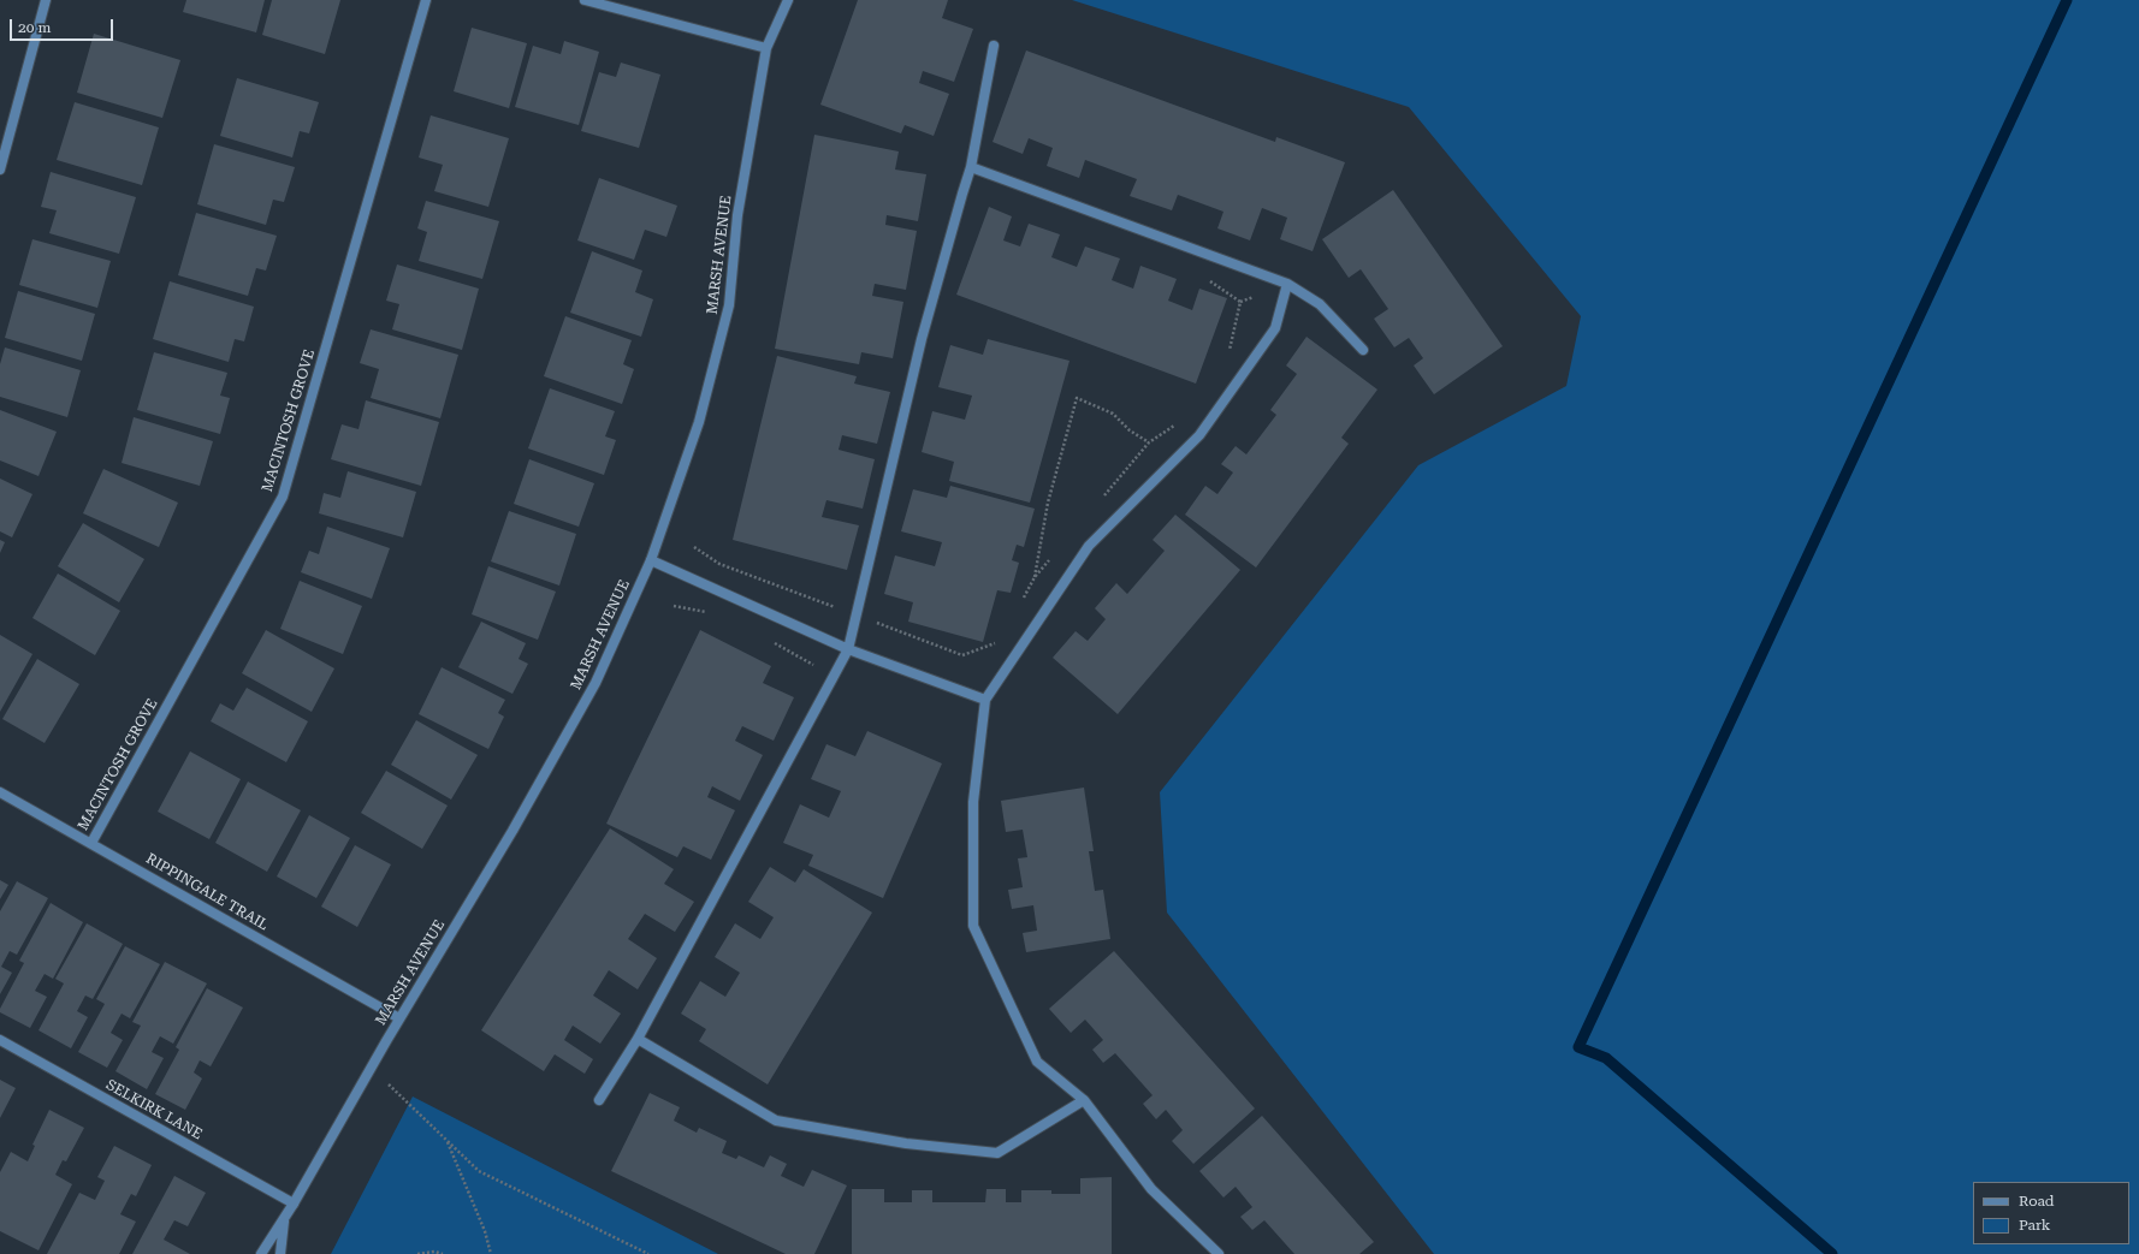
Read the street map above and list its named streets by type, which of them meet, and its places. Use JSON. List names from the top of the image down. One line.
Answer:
{"streets":{"street":["MARSH AVENUE","MACINTOSH GROVE","RIPPINGALE TRAIL","SELKIRK LANE"]},"crossings":[["MARSH AVENUE","RIPPINGALE TRAIL"],["MARSH AVENUE","SELKIRK LANE"],["MACINTOSH GROVE","RIPPINGALE TRAIL"]],"legend":["Road","Park"],"scale_bar":"20 m"}
